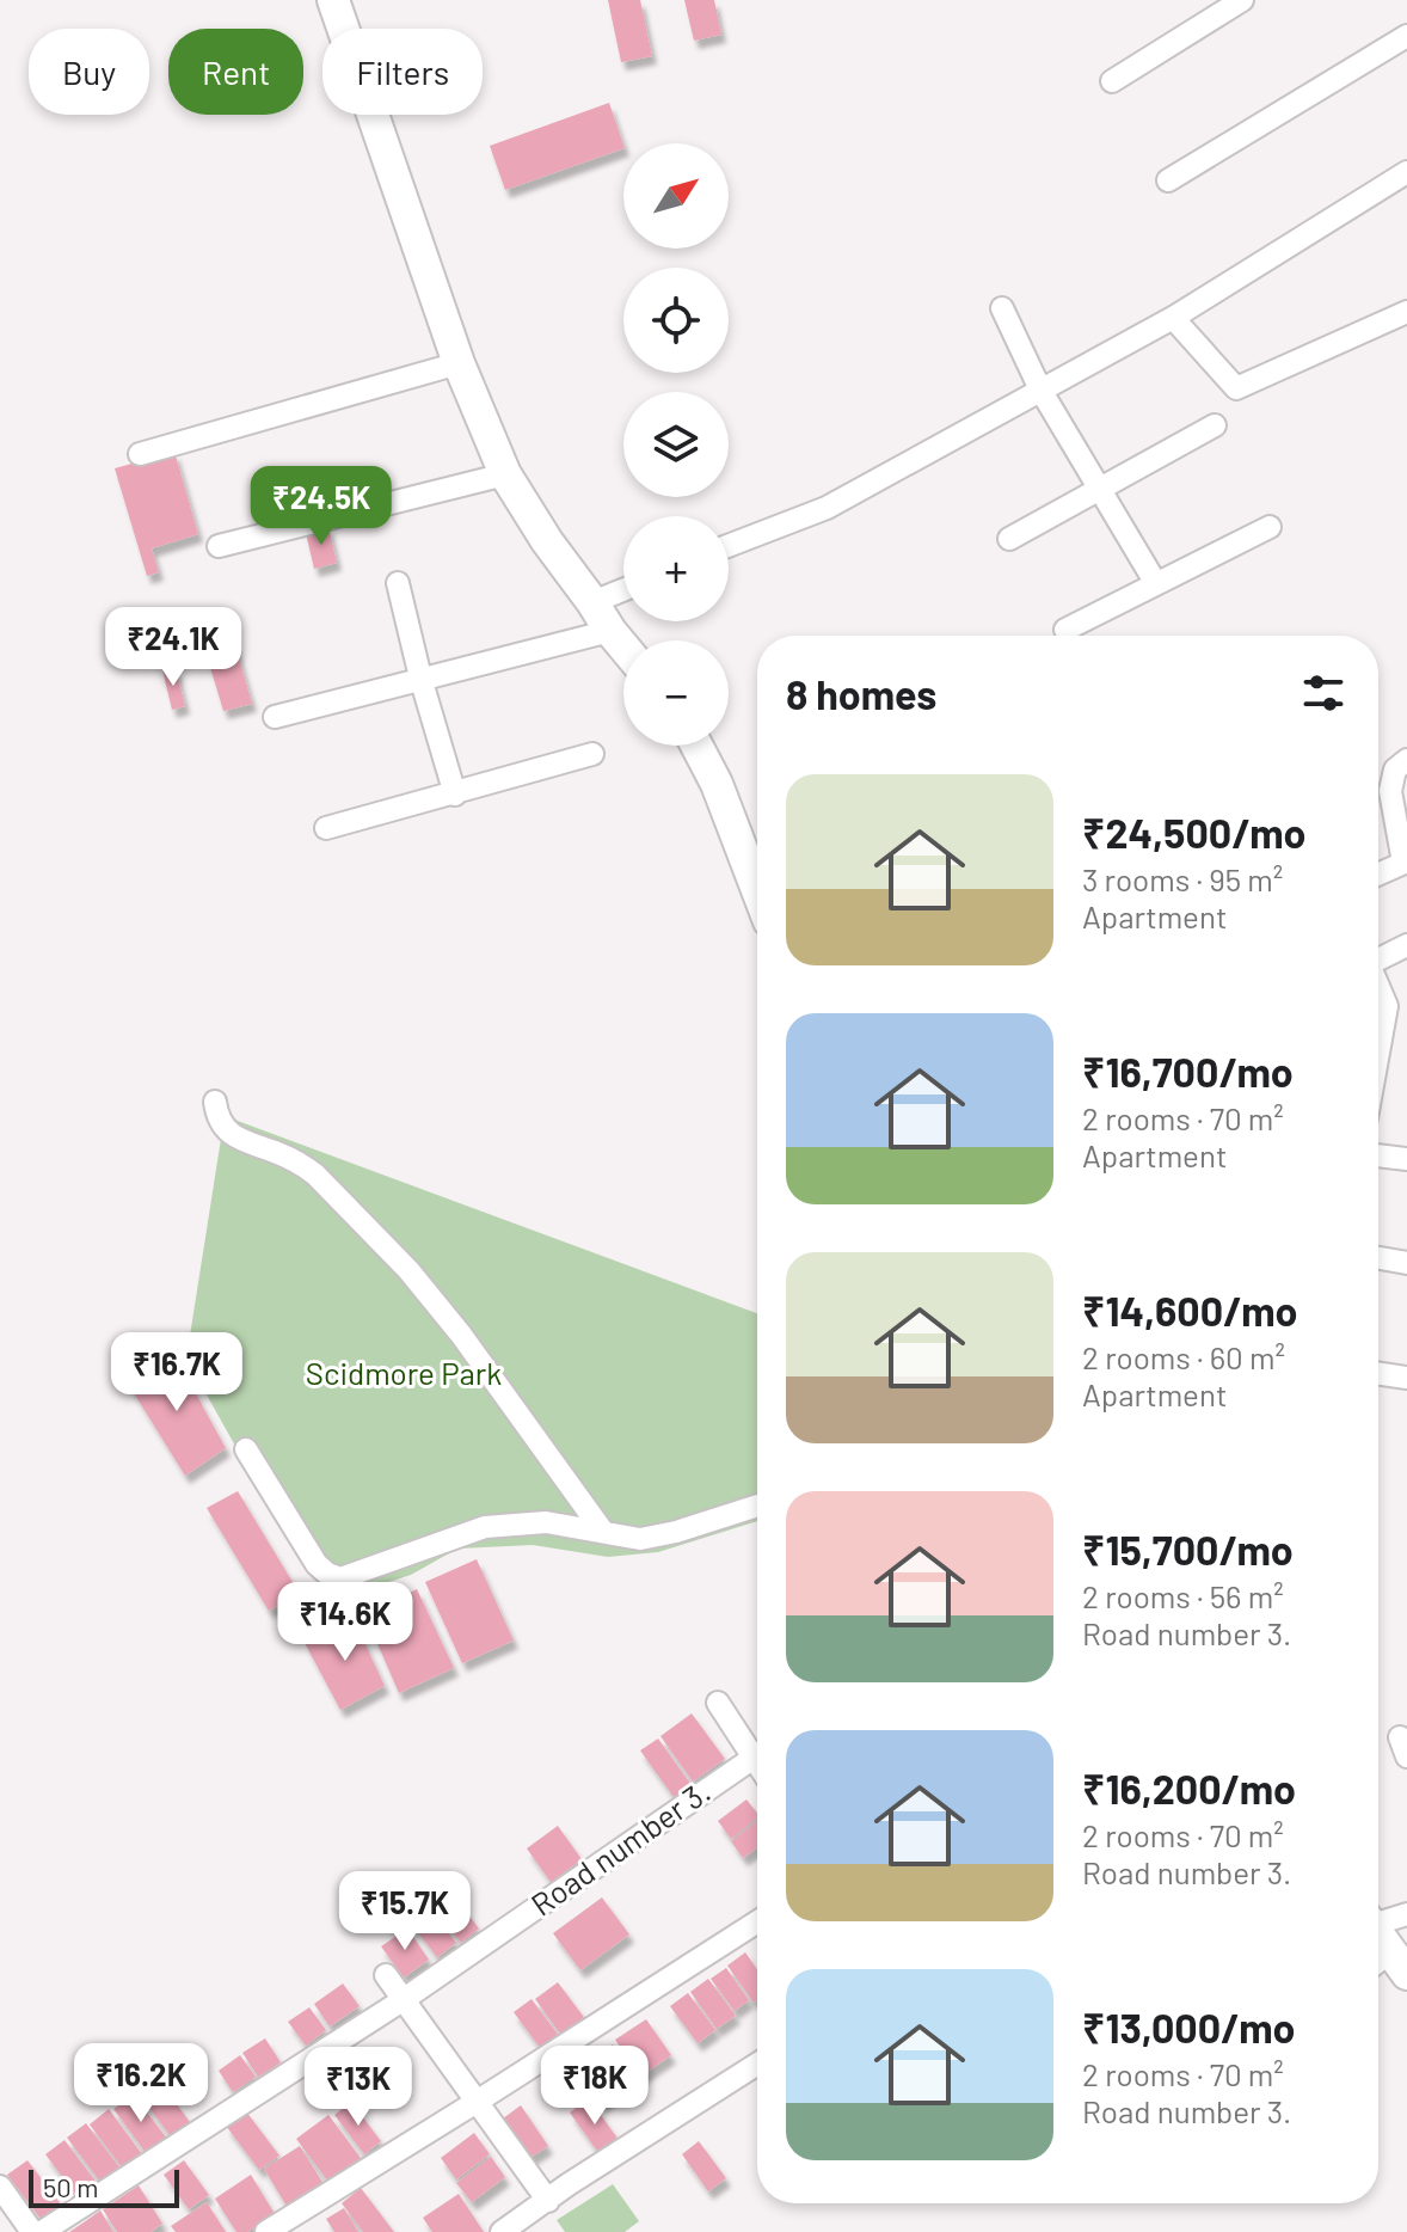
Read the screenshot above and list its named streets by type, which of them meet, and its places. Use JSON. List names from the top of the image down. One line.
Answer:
{"streets":{"street":["Road number 3."]},"parks":["Scidmore Park"],"scale_bar":"50 m","north":"top right","page":{"chip":["Buy","Rent","Filters"],"map_buttons":["+","−"],"price":["₹24.5K","₹24.1K","₹16.7K","₹14.6K","₹15.7K","₹16.2K","₹18K","₹13K"],"heading":"8 homes","list":[{"name":"₹24,500/mo","note":"3 rooms · 95 m² · Apartment"},{"name":"₹16,700/mo","note":"2 rooms · 70 m² · Apartment"},{"name":"₹14,600/mo","note":"2 rooms · 60 m² · Apartment"},{"name":"₹15,700/mo","note":"2 rooms · 56 m² · Road number 3."},{"name":"₹16,200/mo","note":"2 rooms · 70 m² · Road number 3."},{"name":"₹13,000/mo","note":"2 rooms · 70 m² · Road number 3."}],"scale":"50 m"}}
